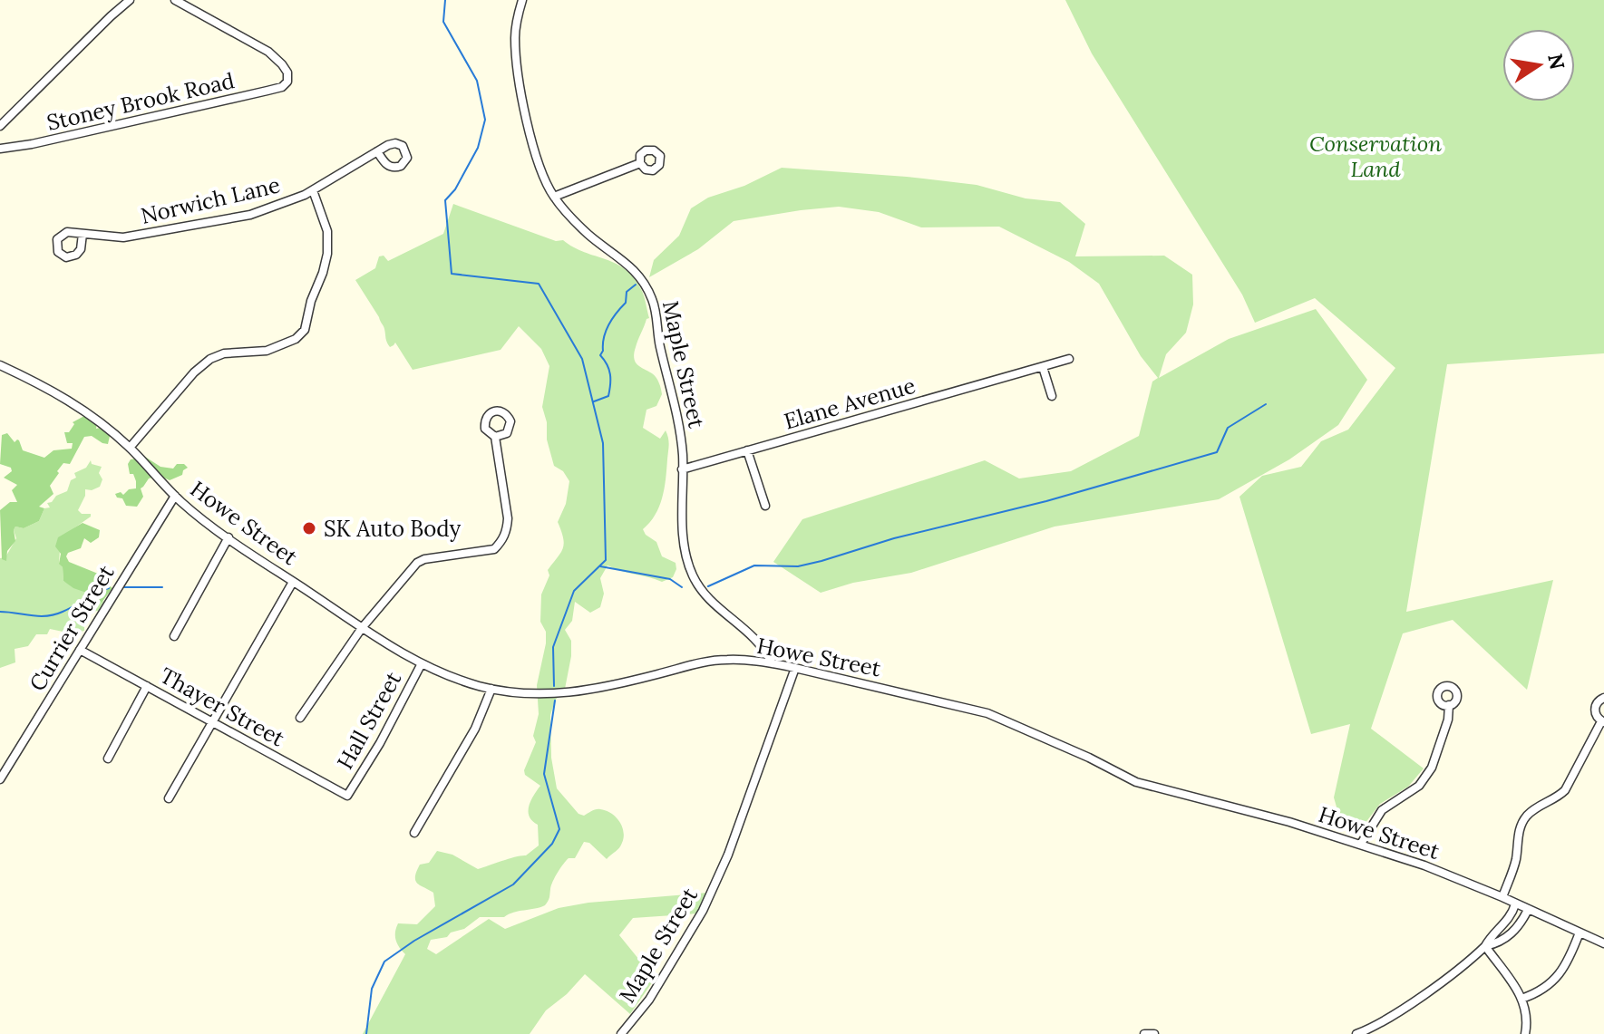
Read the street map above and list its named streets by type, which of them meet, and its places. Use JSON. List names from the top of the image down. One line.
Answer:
{"streets":{"street":["Stoney Brook Road","Norwich Lane","Maple Street","Elane Avenue","Howe Street","Currier Street","Thayer Street","Hall Street"]},"crossings":[["Maple Street","Elane Avenue"],["Maple Street","Howe Street"],["Howe Street","Currier Street"],["Howe Street","Hall Street"],["Currier Street","Thayer Street"],["Thayer Street","Hall Street"]],"parks":["Conservation Land"],"places":["SK Auto Body"],"north":"right"}
